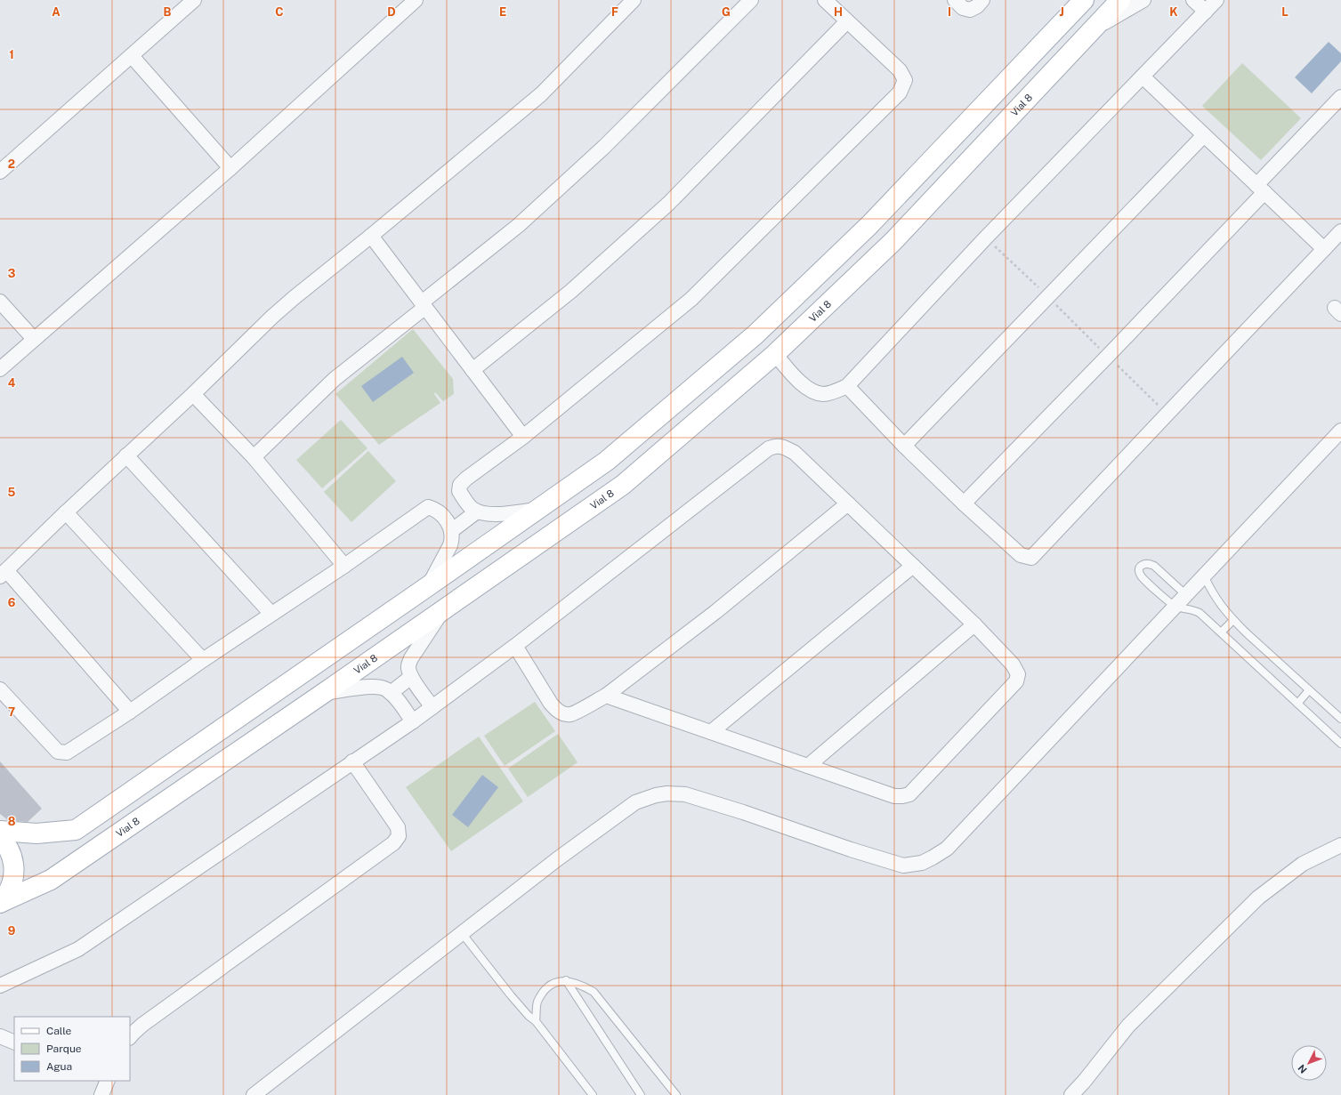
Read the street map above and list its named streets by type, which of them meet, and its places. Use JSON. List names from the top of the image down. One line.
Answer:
{"streets":{"main road":["Vial 8"]},"legend":["Calle","Parque","Agua"],"north":"bottom left","grid":{"columns":["A","B","C","D","E","F","G","H","I","J","K","L"],"rows":["1","2","3","4","5","6","7","8","9"]}}
